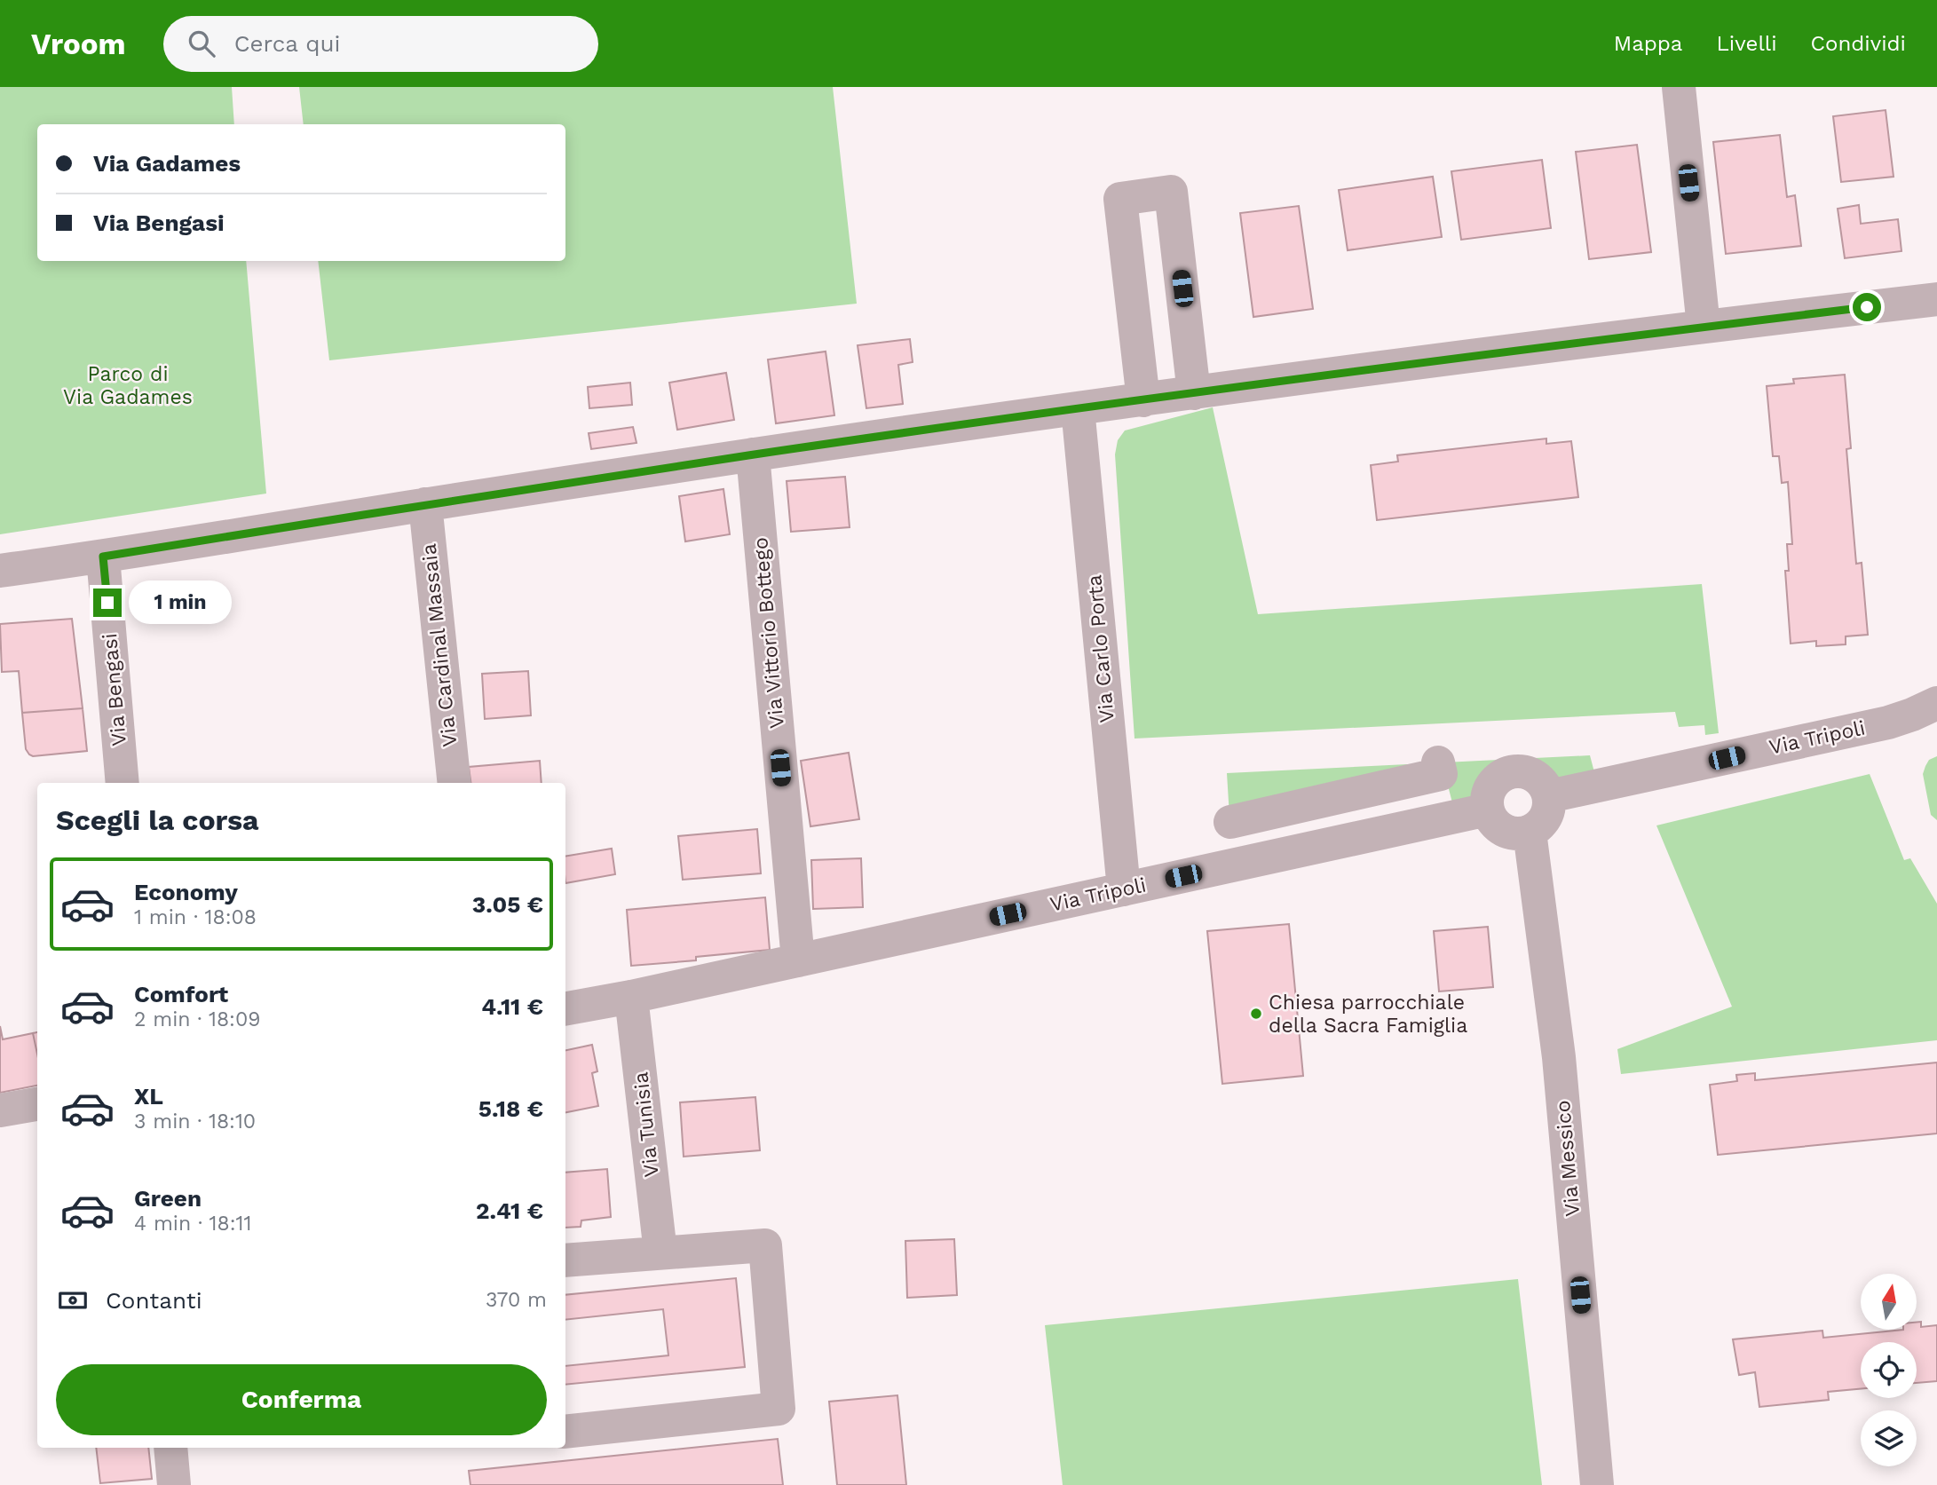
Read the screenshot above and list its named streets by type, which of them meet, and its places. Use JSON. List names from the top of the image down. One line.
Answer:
{"streets":{"street":["Via Vittorio Bottego","Via Cardinal Massaia","Via Carlo Porta","Via Bengasi","Via Tripoli","Via Tunisia","Via Messico"]},"crossings":[["Via Vittorio Bottego","Via Tripoli"],["Via Carlo Porta","Via Tripoli"],["Via Tripoli","Via Tunisia"],["Via Tripoli","Via Messico"]],"parks":["Parco di Via Gadames"],"places":["Chiesa parrocchiale della Sacra Famiglia"],"north":"top","page":{"header":"Vroom","search":"Cerca qui","nav":["Mappa","Livelli","Condividi"],"banner":["Via Gadames","Via Bengasi"],"bubble":"1 min","heading":"Scegli la corsa","list":[{"name":"Economy","note":"1 min · 18:08","value":"3.05 €"},{"name":"Comfort","note":"2 min · 18:09","value":"4.11 €"},{"name":"XL","note":"3 min · 18:10","value":"5.18 €"},{"name":"Green","note":"4 min · 18:11","value":"2.41 €"}],"pay":["Contanti","370 m"],"buttons":"Conferma"}}
